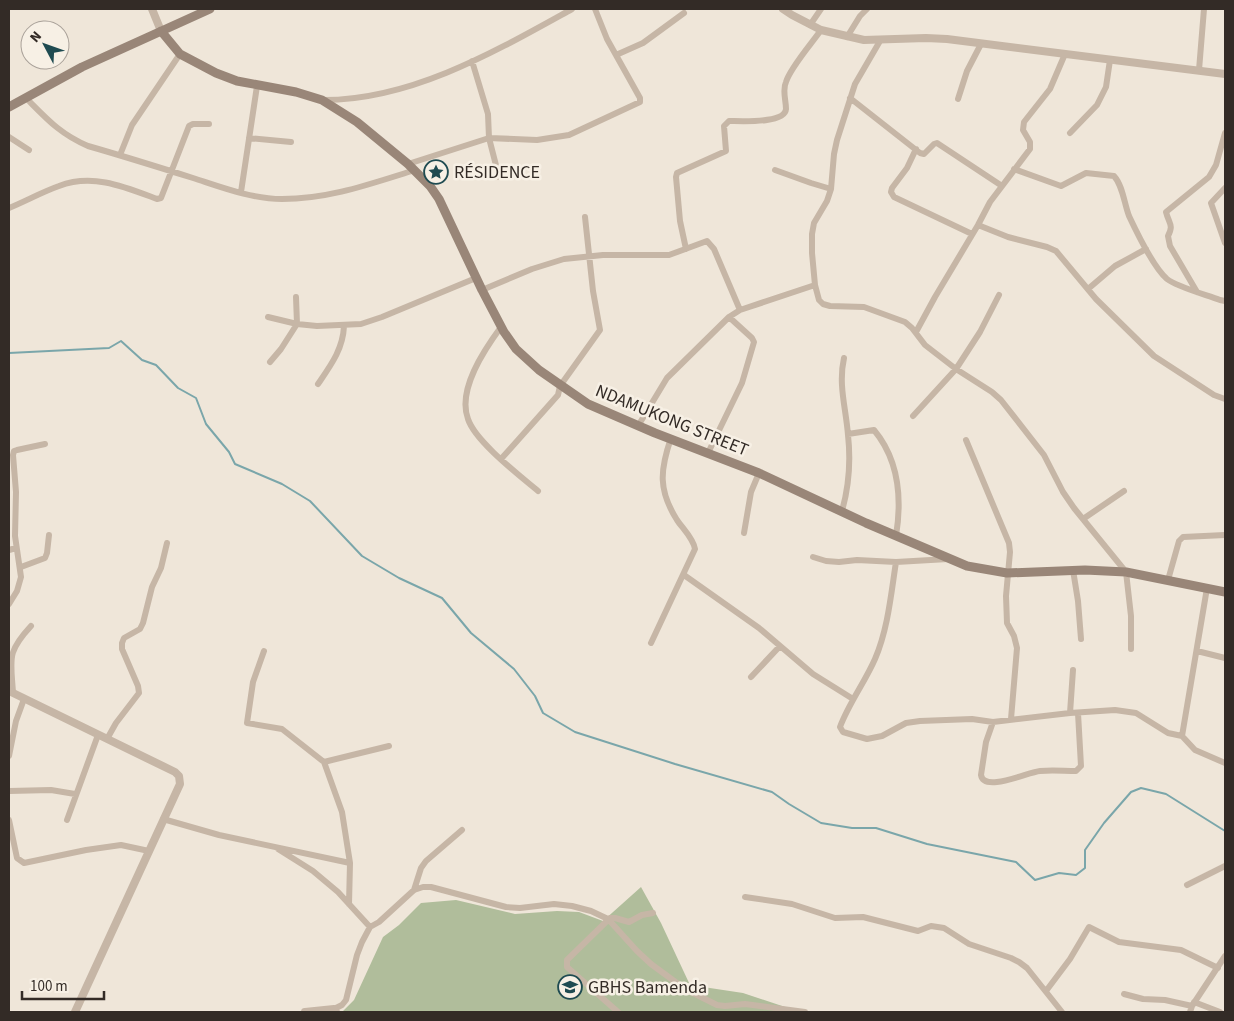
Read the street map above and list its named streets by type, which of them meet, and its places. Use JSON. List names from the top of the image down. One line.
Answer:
{"streets":{"main road":["NDAMUKONG STREET"]},"places":{"place":["RÉSIDENCE"],"school or university":["GBHS Bamenda"]},"scale_bar":"100 m","north":"top left"}
